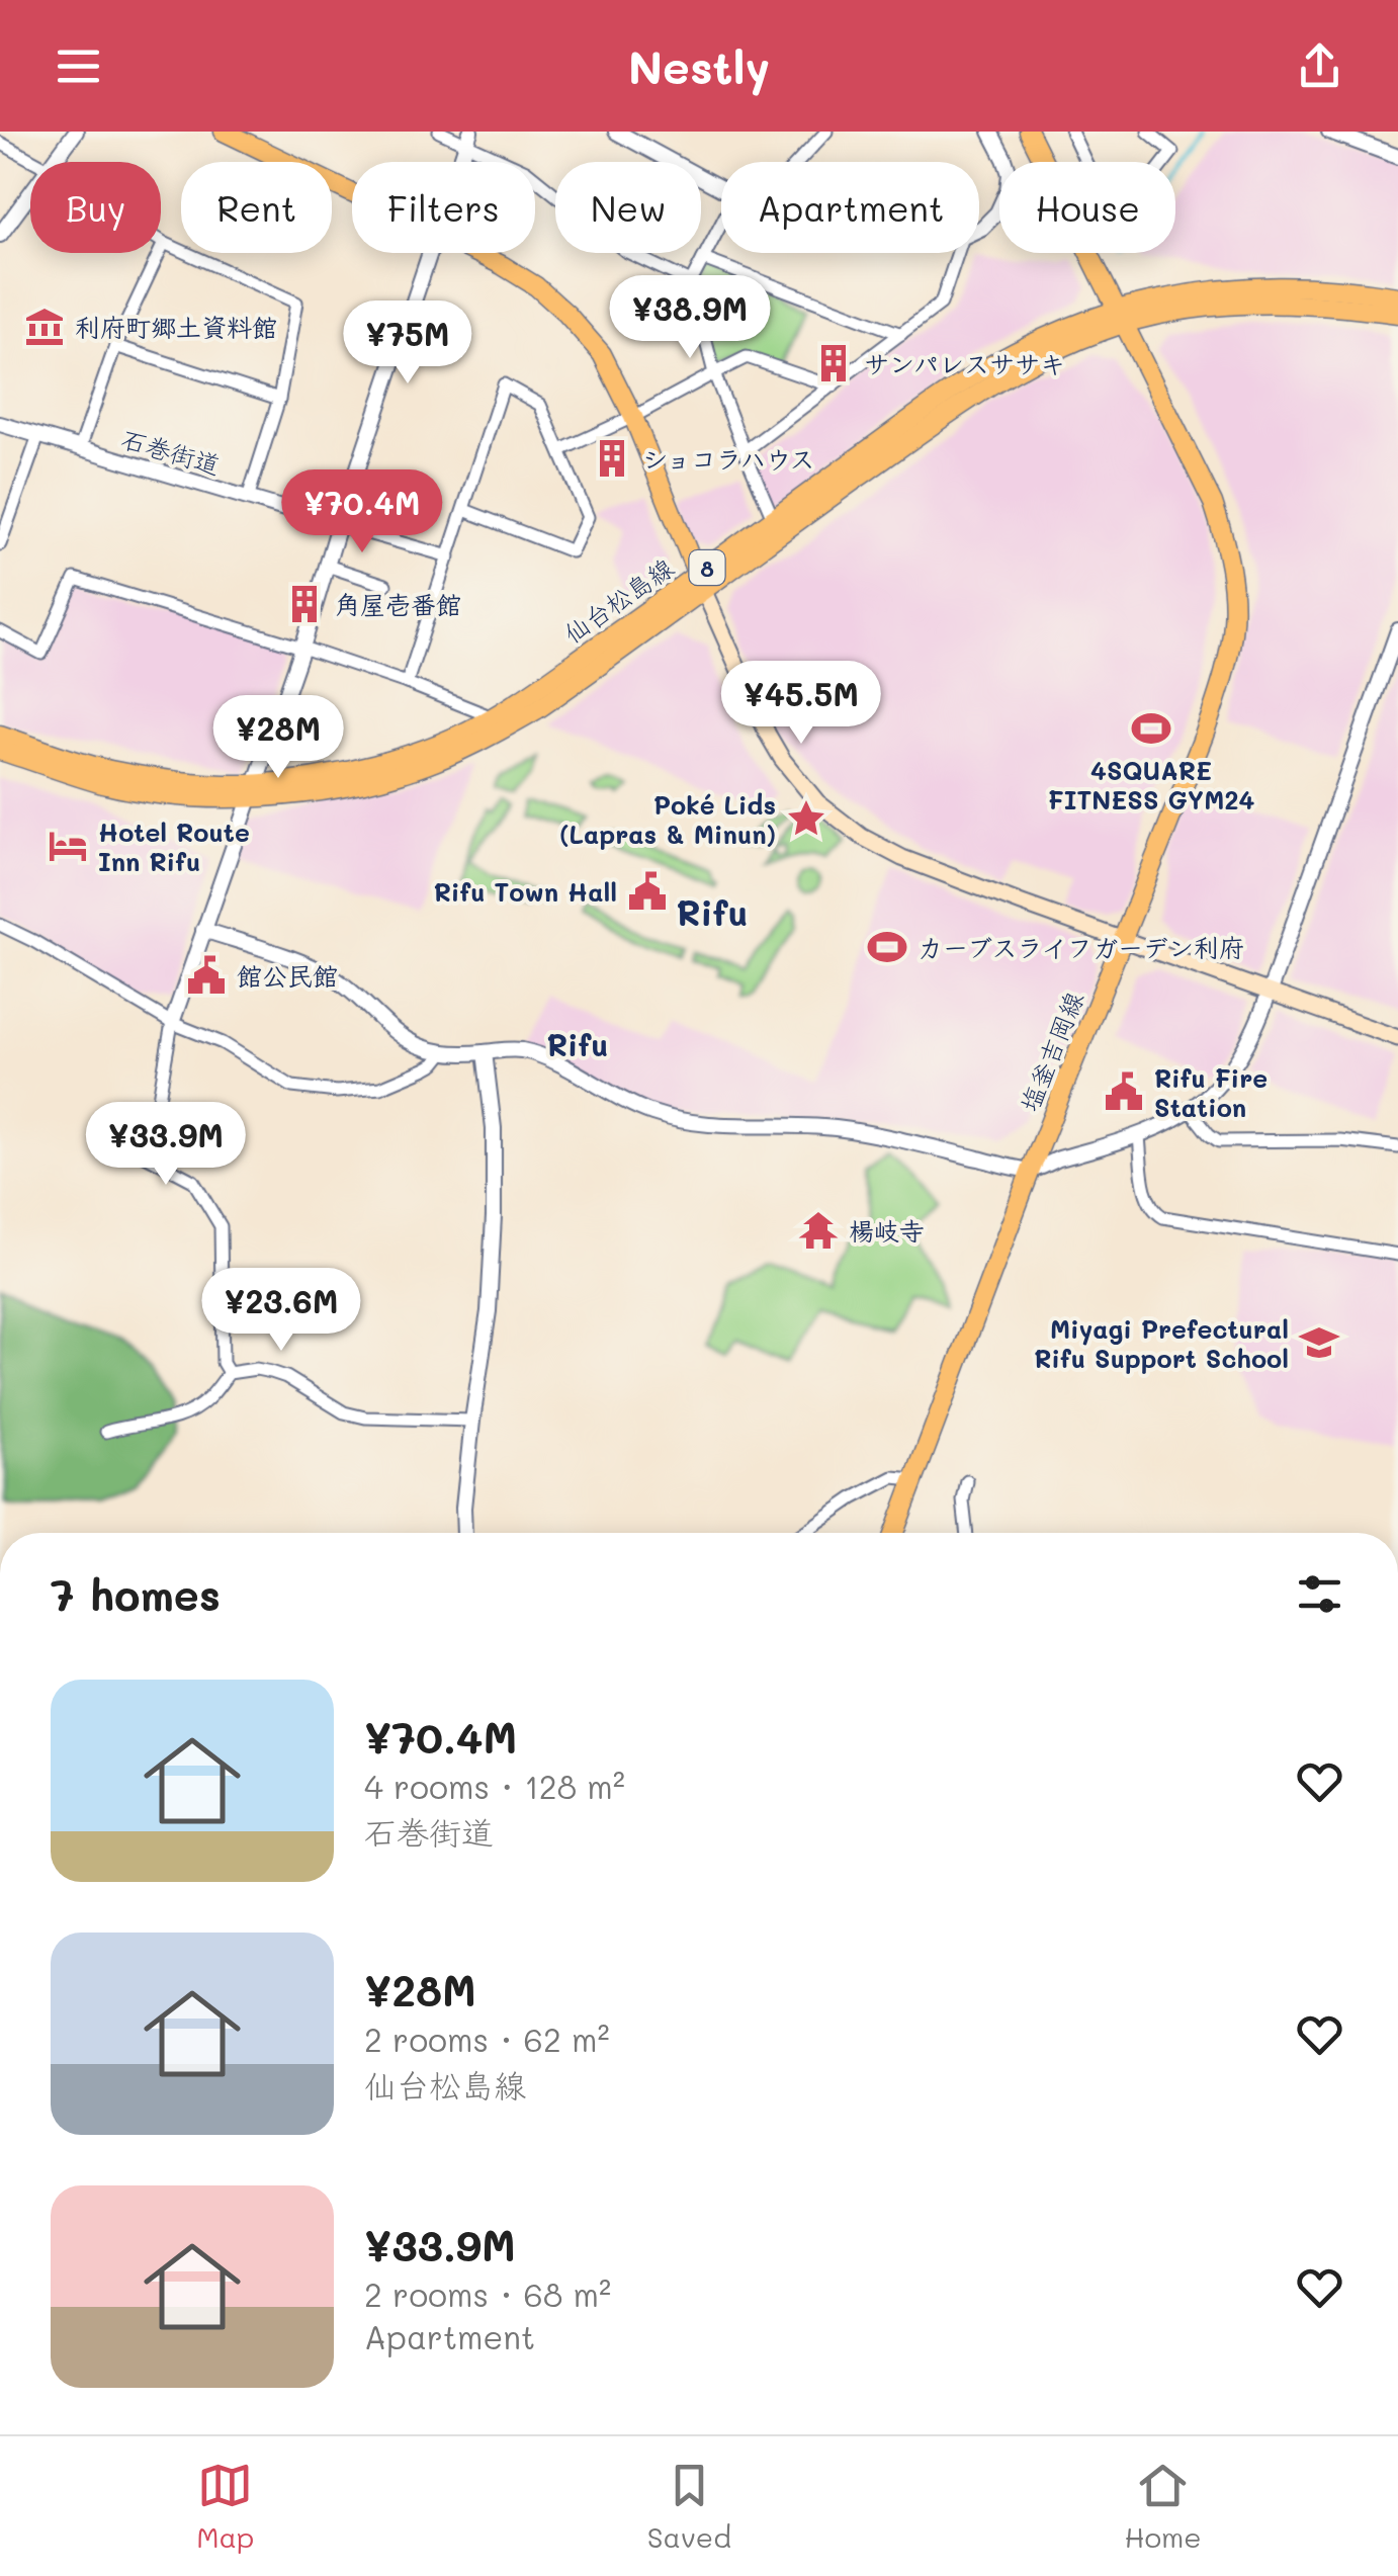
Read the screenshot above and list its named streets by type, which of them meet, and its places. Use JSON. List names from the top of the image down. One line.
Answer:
{"streets":{"main road":["8","仙台松島線","塩釜吉岡線"],"street":["石巻街道"]},"crossings":[["仙台松島線","塩釜吉岡線"]],"districts":["Rifu","Rifu"],"places":{"museum":["利府町郷土資料館"],"building":["サンパレスササキ","ショコラハウス","角屋壱番館"],"sports":["4SQUARE FITNESS GYM24","カーブスライフガーデン利府"],"place":["Poké Lids (Lapras & Minun)"],"hotel":["Hotel Route Inn Rifu"],"public building":["Rifu Town Hall","館公民館","Rifu Fire Station"],"temple":["楊岐寺"],"school or university":["Miyagi Prefectural Rifu Support School"]},"page":{"header":"Nestly","chip":["Buy","Rent","Filters","New","Apartment","House"],"price":["¥38.9M","¥75M","¥70.4M","¥45.5M","¥28M","¥33.9M","¥23.6M"],"heading":"7 homes","list":[{"name":"¥70.4M","note":"4 rooms · 128 m² · 石巻街道"},{"name":"¥28M","note":"2 rooms · 62 m² · 仙台松島線"},{"name":"¥33.9M","note":"2 rooms · 68 m² · Apartment"}],"tabs":["Map","Saved","Home"]}}
